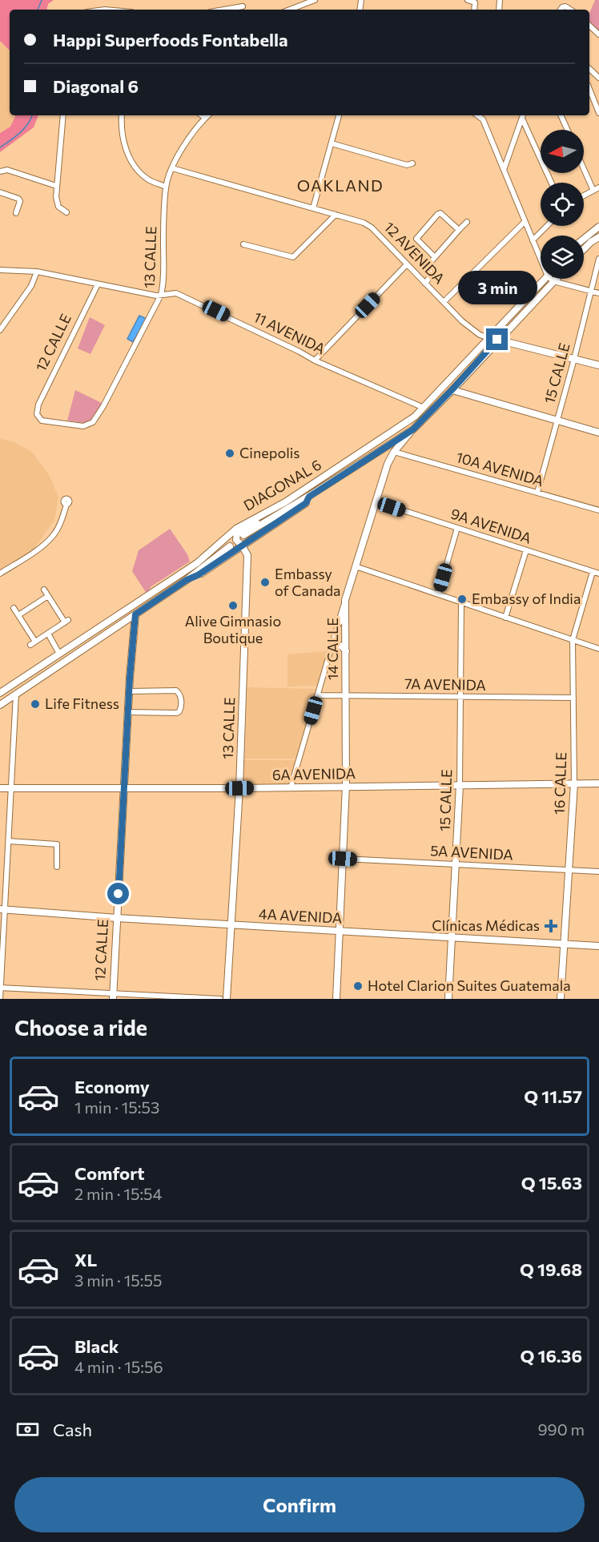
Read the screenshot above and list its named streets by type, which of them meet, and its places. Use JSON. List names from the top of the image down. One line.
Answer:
{"streets":{"main road":["12 AVENIDA","12 CALLE","DIAGONAL 6"],"street":["13 CALLE","11 AVENIDA","15 CALLE","10A AVENIDA","9A AVENIDA","14 CALLE","7A AVENIDA","6A AVENIDA","16 CALLE","5A AVENIDA","4A AVENIDA"]},"crossings":[["12 AVENIDA","13 CALLE"],["12 AVENIDA","15 CALLE"],["12 AVENIDA","DIAGONAL 6"],["13 CALLE","11 AVENIDA"],["13 CALLE","12 CALLE"],["13 CALLE","6A AVENIDA"],["13 CALLE","4A AVENIDA"],["11 AVENIDA","12 CALLE"],["11 AVENIDA","DIAGONAL 6"],["12 CALLE","DIAGONAL 6"],["12 CALLE","6A AVENIDA"],["12 CALLE","4A AVENIDA"],["15 CALLE","10A AVENIDA"],["15 CALLE","7A AVENIDA"],["15 CALLE","6A AVENIDA"],["15 CALLE","5A AVENIDA"],["15 CALLE","4A AVENIDA"],["10A AVENIDA","14 CALLE"],["DIAGONAL 6","14 CALLE"],["9A AVENIDA","14 CALLE"],["9A AVENIDA","16 CALLE"],["14 CALLE","7A AVENIDA"],["14 CALLE","6A AVENIDA"],["14 CALLE","5A AVENIDA"],["14 CALLE","4A AVENIDA"],["7A AVENIDA","16 CALLE"],["6A AVENIDA","16 CALLE"],["16 CALLE","5A AVENIDA"],["16 CALLE","4A AVENIDA"]],"districts":["OAKLAND"],"places":{"other":["Cinepolis","Embassy of Canada","Embassy of India","Alive Gimnasio Boutique","Life Fitness","Hotel Clarion Suites Guatemala"],"health":["Clínicas Médicas"]},"north":"left","page":{"banner":["Happi Superfoods Fontabella","Diagonal 6"],"bubble":"3 min","heading":"Choose a ride","list":[{"name":"Economy","note":"1 min · 15:53","value":"Q 11.57"},{"name":"Comfort","note":"2 min · 15:54","value":"Q 15.63"},{"name":"XL","note":"3 min · 15:55","value":"Q 19.68"},{"name":"Black","note":"4 min · 15:56","value":"Q 16.36"}],"pay":["Cash","990 m"],"buttons":"Confirm"}}
